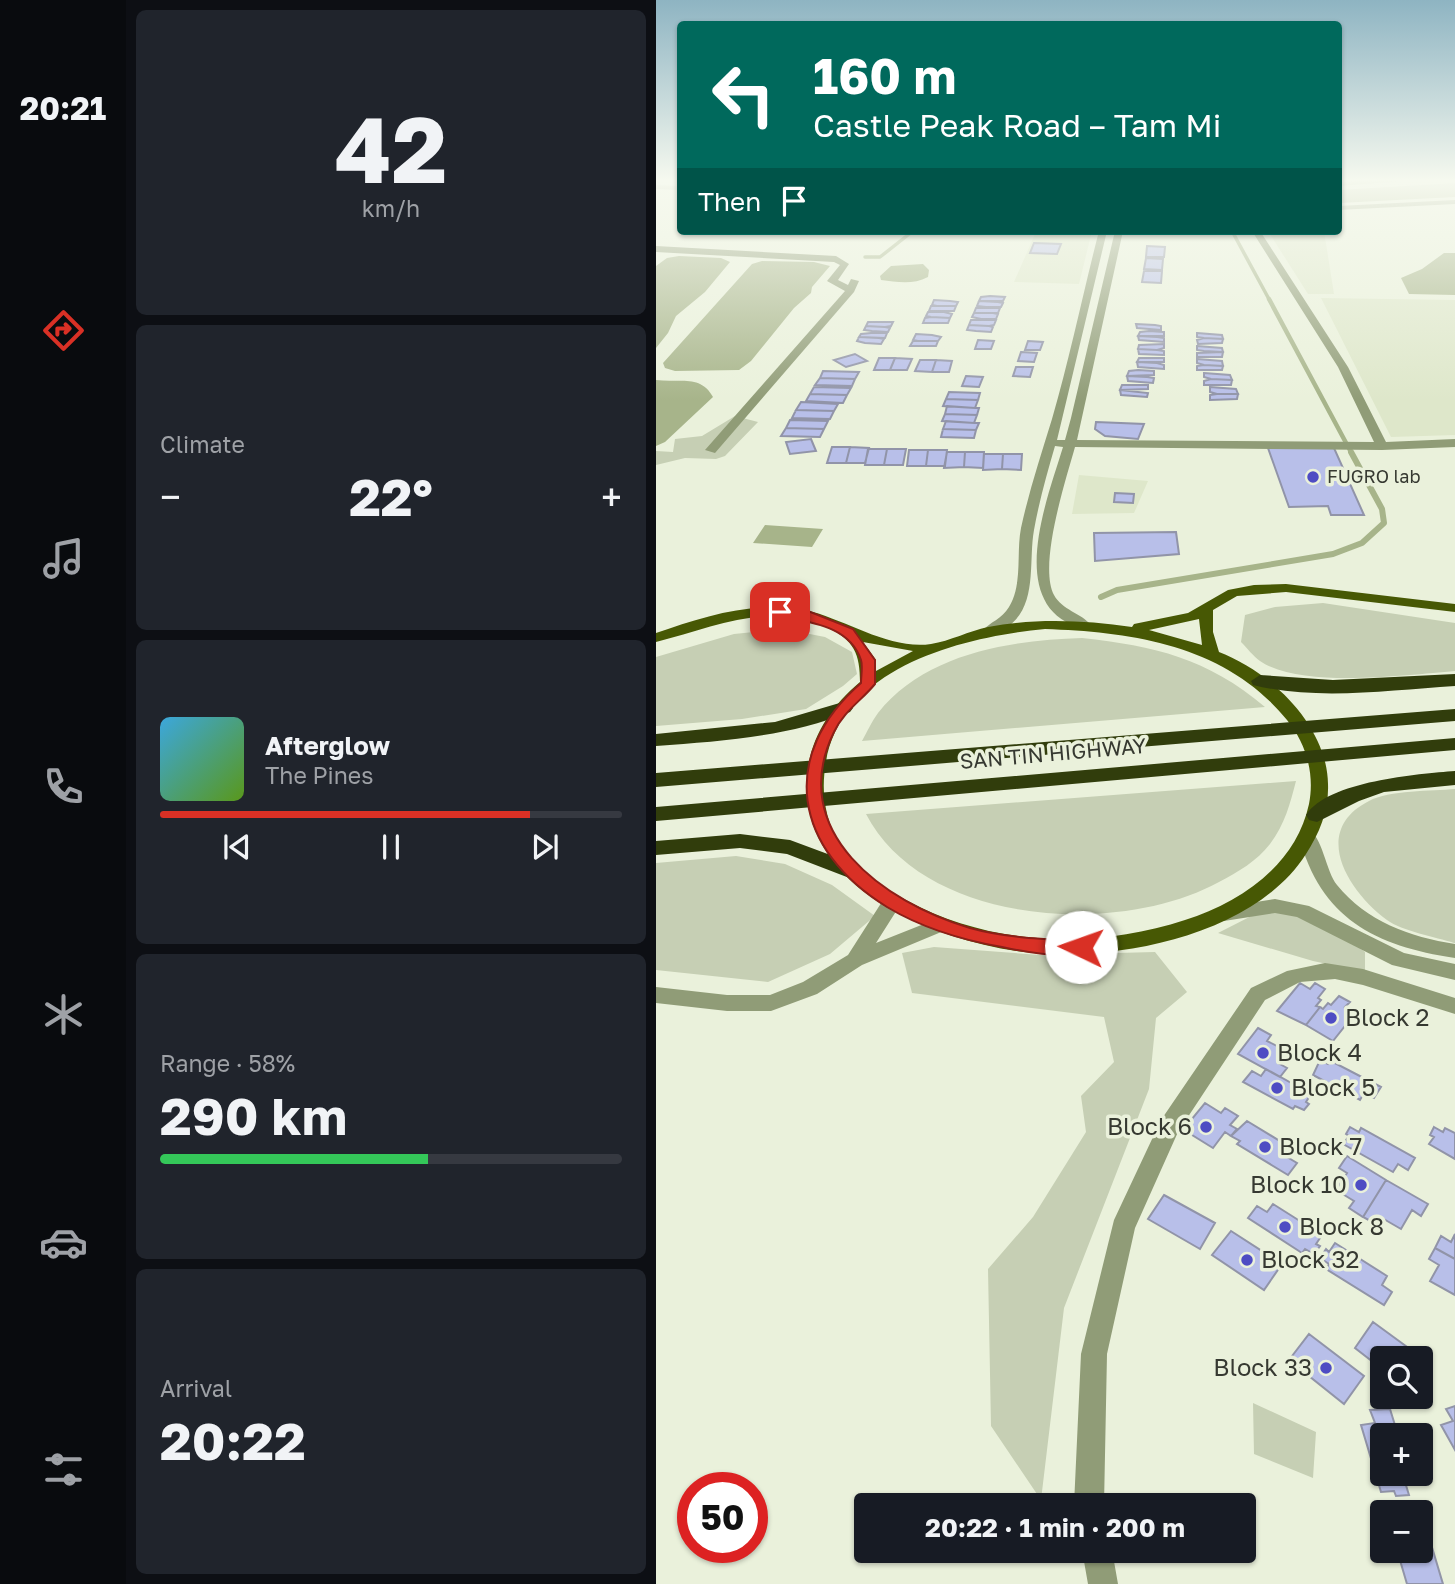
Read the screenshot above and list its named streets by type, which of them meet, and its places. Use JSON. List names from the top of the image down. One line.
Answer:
{"streets":{"highway":["SAN TIN HIGHWAY"]},"places":["FUGRO lab","Block 2","Block 4","Block 5","Block 6","Block 7","Block 10","Block 8","Block 32","Block 33"],"page":{"tabs":"20:21","tile":[["42","km/h"],"Climate",["Range · 58%","290 km"],["Arrival","20:22"]],"turn":["160 m","Castle Peak Road – Tam Mi"],"then":"Then","heat":["−","22°","+"],"song":["Afterglow","The Pines"],"map_buttons":["+","−"],"limit":"50","trip":"20:22 · 1 min · 200 m"}}
